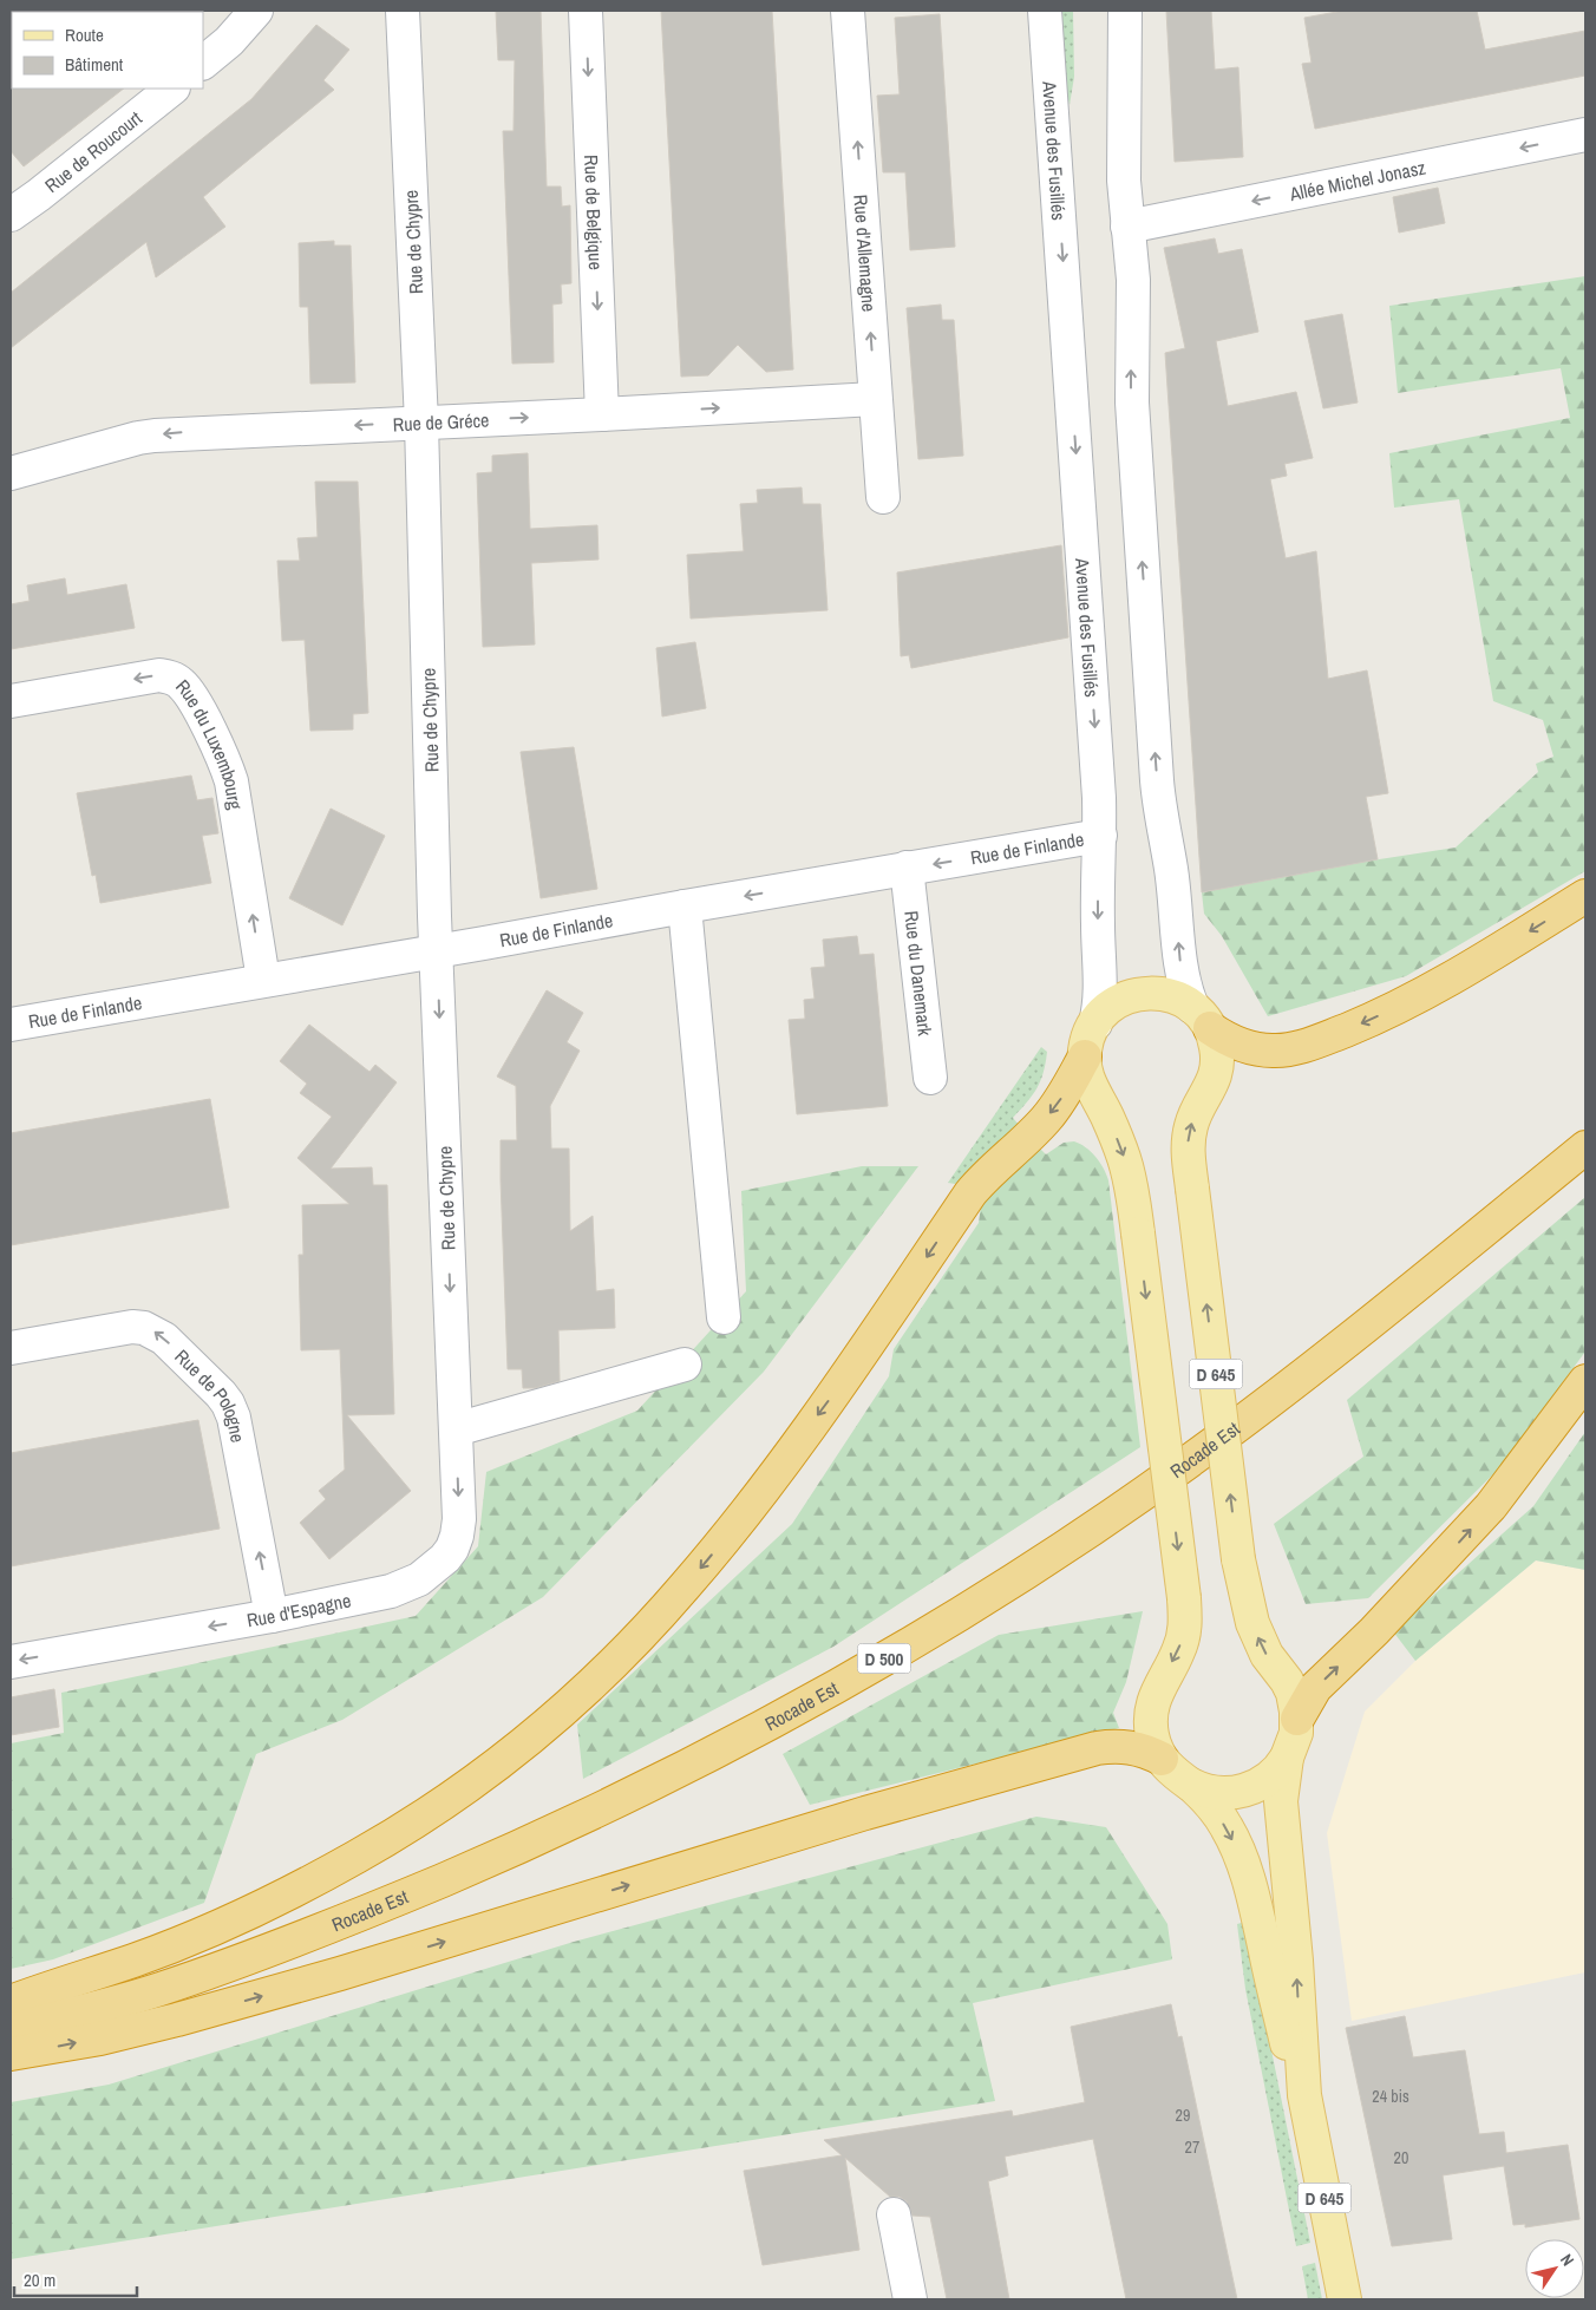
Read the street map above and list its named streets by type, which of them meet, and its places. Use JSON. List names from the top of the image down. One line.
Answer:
{"streets":{"highway":["Rocade Est","D 500"],"main road":["Avenue des Fusillés","D 645"],"street":["Rue de Roucourt","Allée Michel Jonasz","Rue de Belgique","Rue de Chypre","Rue d'Allemagne","Rue de Gréce","Rue du Luxembourg","Rue de Finlande","Rue du Danemark","Rue de Pologne","Rue d'Espagne"]},"crossings":[["Avenue des Fusillés","Rue de Finlande"],["Avenue des Fusillés","D 645"],["Allée Michel Jonasz","D 645"],["Rue de Belgique","Rue de Gréce"],["Rue de Chypre","Rue de Gréce"],["Rue de Chypre","Rue de Finlande"],["Rue de Chypre","Rue d'Espagne"],["Rue d'Allemagne","Rue de Gréce"],["Rue du Luxembourg","Rue de Finlande"],["Rue de Finlande","Rue du Danemark"],["Rue de Pologne","Rue d'Espagne"]],"one_way":["Allée Michel Jonasz","Rue de Belgique","Rue de Finlande","Rue de Pologne","Rue d'Espagne"],"house_numbers":["24 bis","29","27","20"],"legend":["Route","Bâtiment"],"scale_bar":"20 m","north":"top right"}
